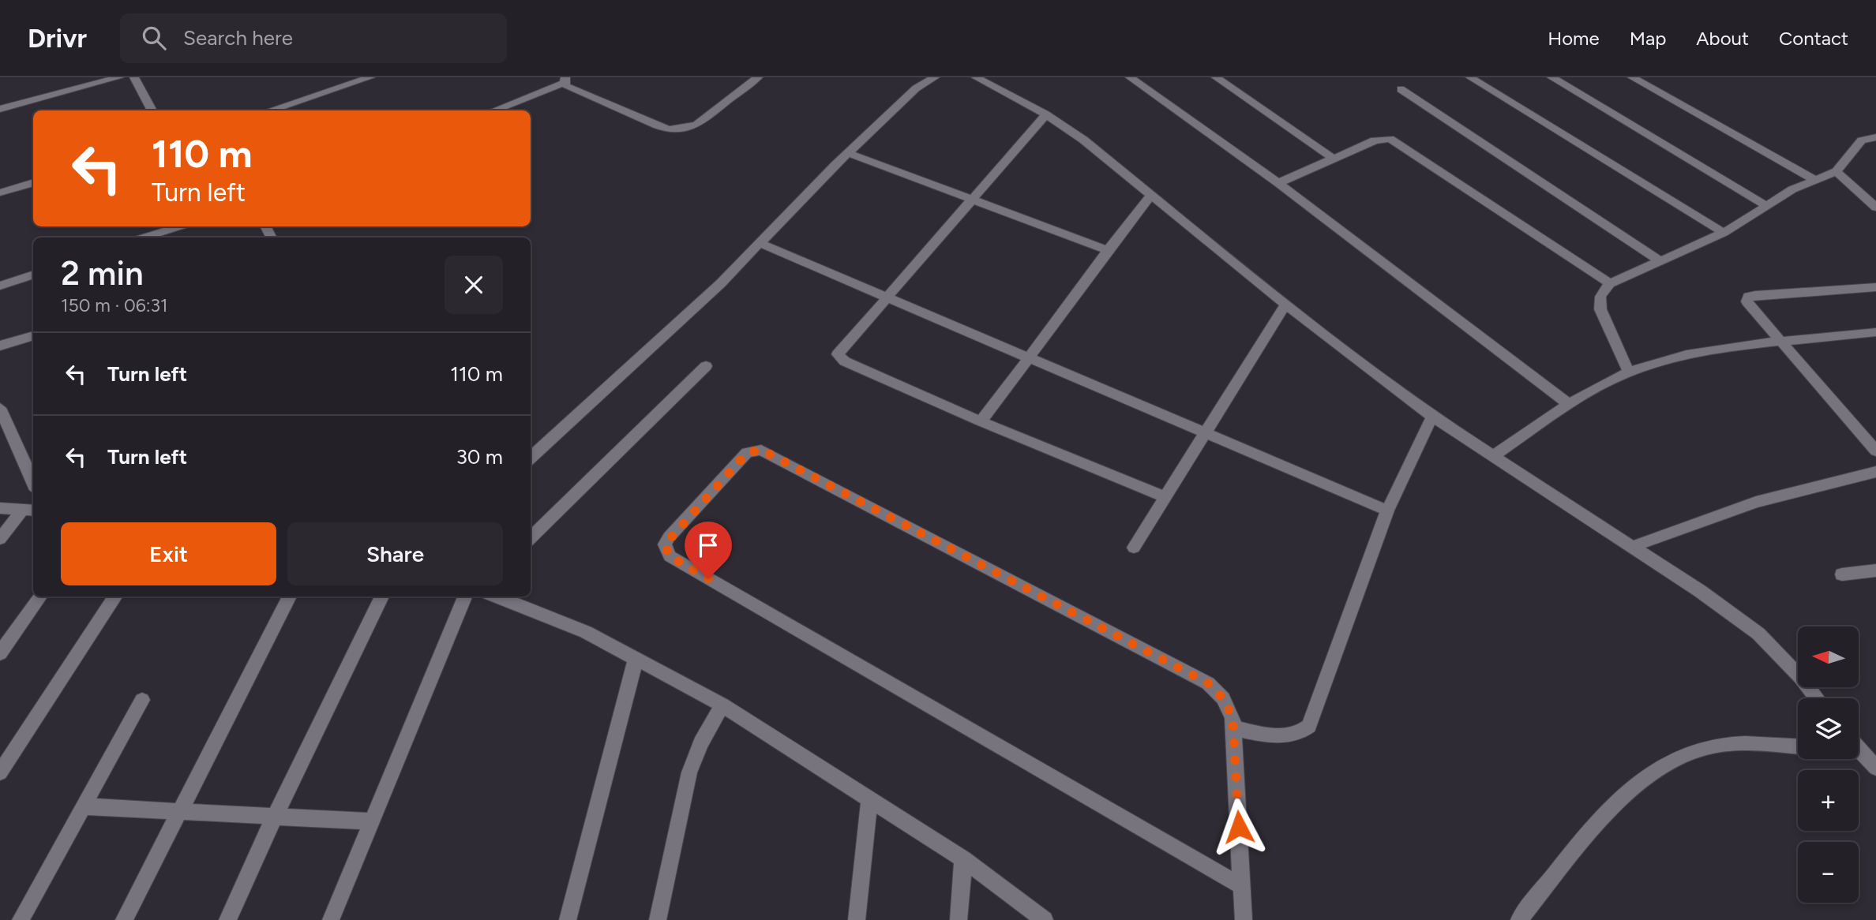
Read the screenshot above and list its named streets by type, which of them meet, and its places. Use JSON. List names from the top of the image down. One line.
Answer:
{"north":"left","page":{"header":"Drivr","search":"Search here","nav":["Home","Map","About","Contact"],"turn":["110 m","Turn left"],"heading":["2 min","150 m · 06:31"],"list":[{"name":"Turn left","value":"110 m"},{"name":"Turn left","value":"30 m"}],"buttons":["Exit","Share"],"map_buttons":["+","−"]}}
